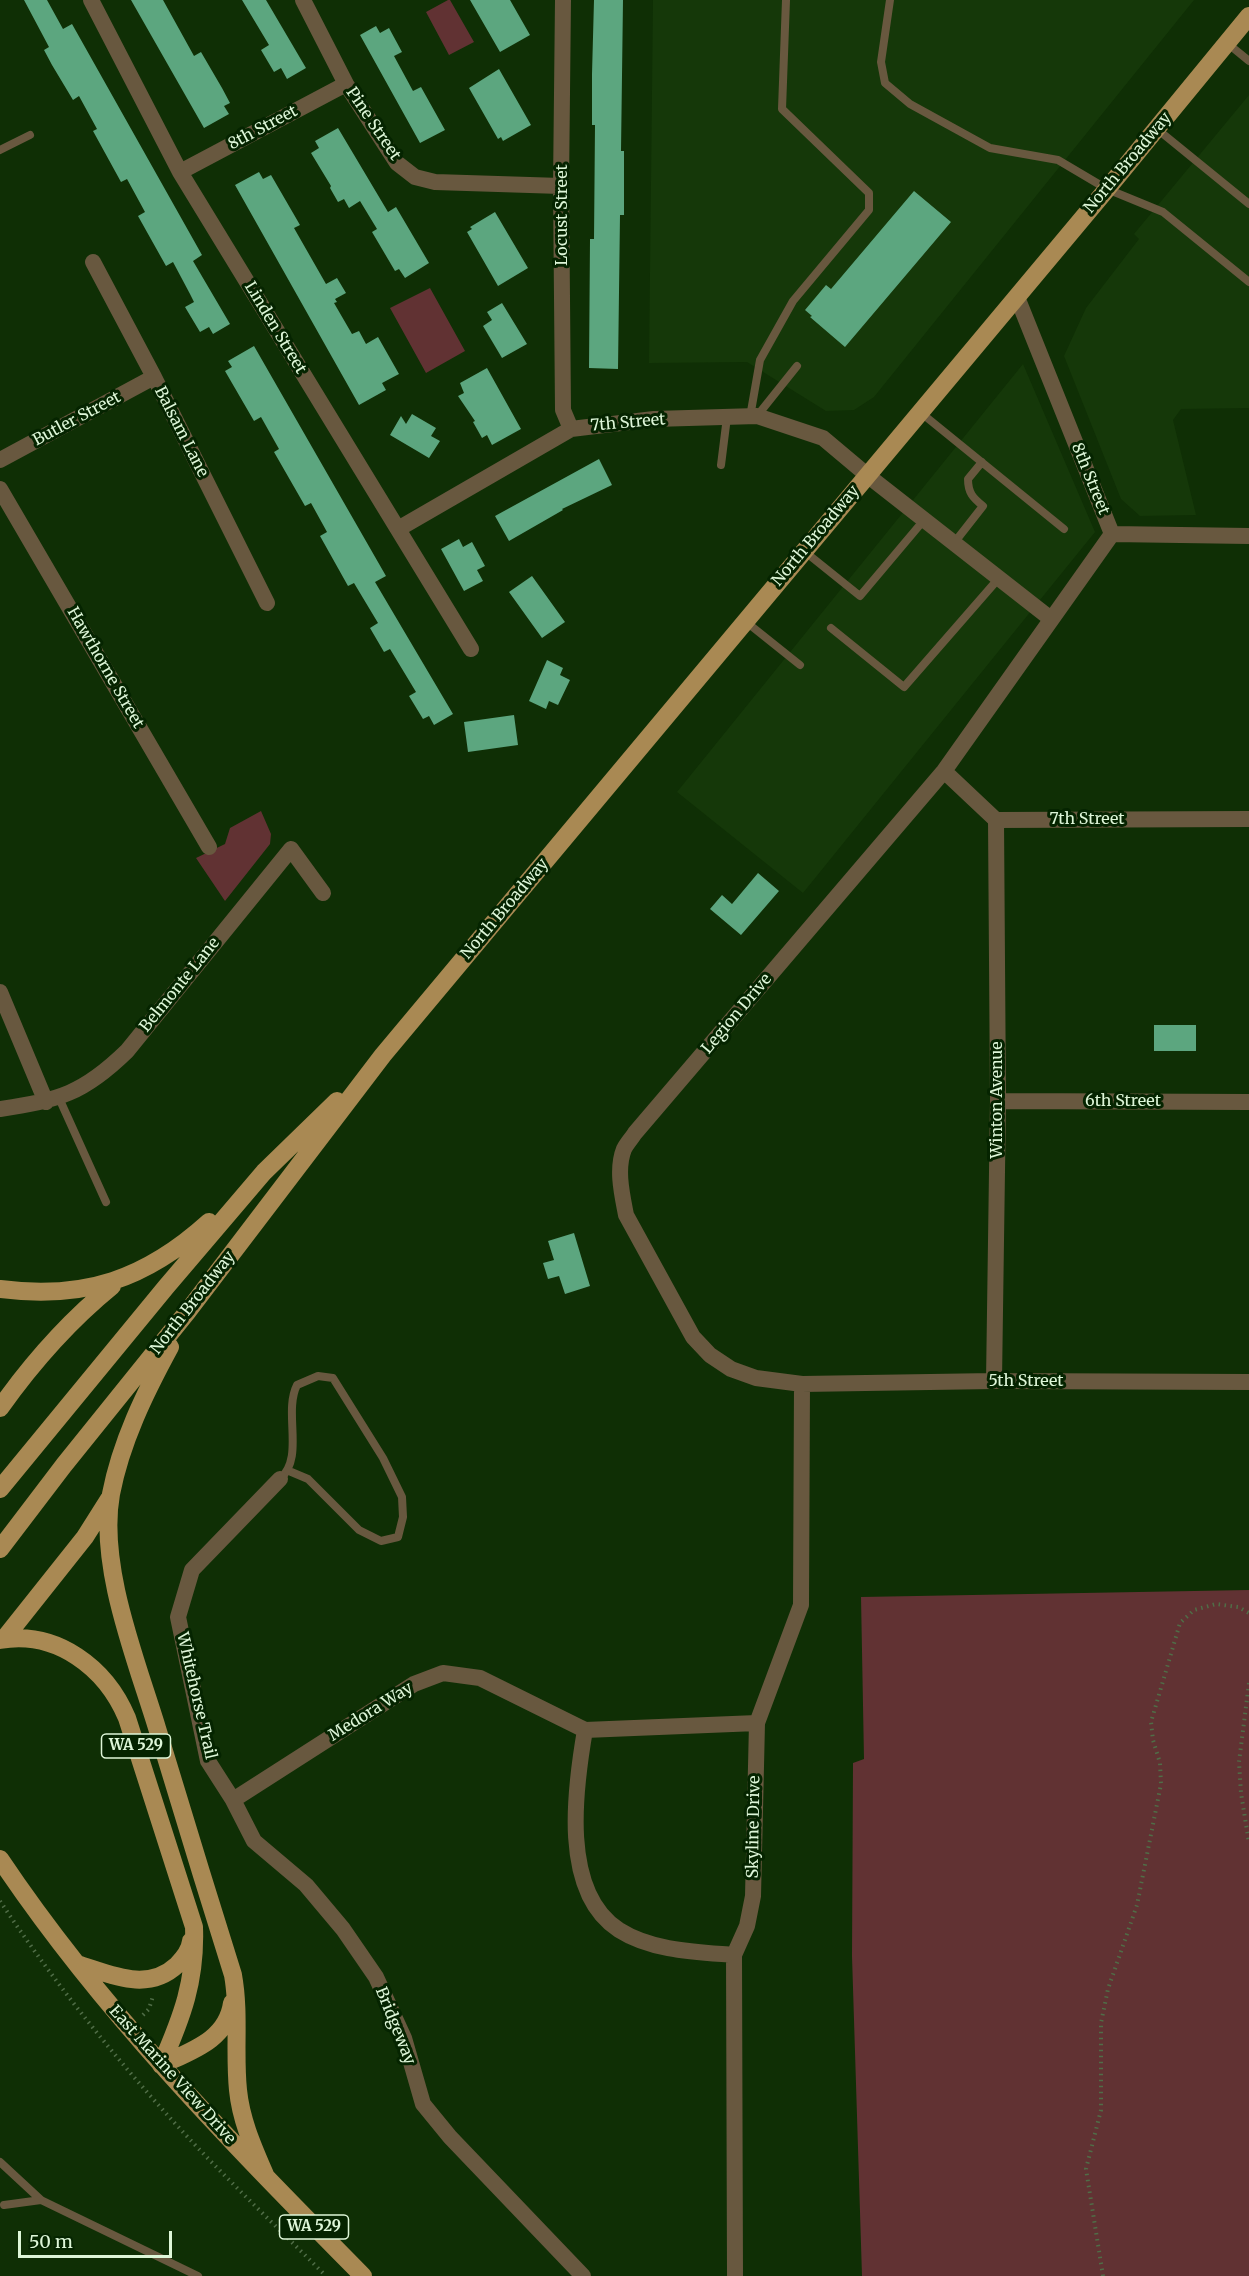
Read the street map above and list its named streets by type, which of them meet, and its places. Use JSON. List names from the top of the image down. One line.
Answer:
{"streets":{"main road":["North Broadway","WA 529","East Marine View Drive"],"street":["Pine Street","8th Street","Locust Street","Linden Street","Butler Street","7th Street","Balsam Lane","Hawthorne Street","Belmonte Lane","Legion Drive","Winton Avenue","6th Street","5th Street","Whitehorse Trail","Medora Way","Skyline Drive","Bridgeway"]},"crossings":[["Pine Street","8th Street"],["Pine Street","Locust Street"],["8th Street","North Broadway"],["8th Street","Linden Street"],["8th Street","Legion Drive"],["North Broadway","7th Street"],["Locust Street","7th Street"],["Linden Street","7th Street"],["Butler Street","Balsam Lane"],["7th Street","Winton Avenue"],["Legion Drive","5th Street"],["Legion Drive","Skyline Drive"],["Winton Avenue","6th Street"],["Winton Avenue","5th Street"],["5th Street","Skyline Drive"],["Whitehorse Trail","Medora Way"],["Whitehorse Trail","Bridgeway"],["Medora Way","Skyline Drive"],["Medora Way","Bridgeway"],["WA 529","East Marine View Drive"]],"scale_bar":"50 m"}
